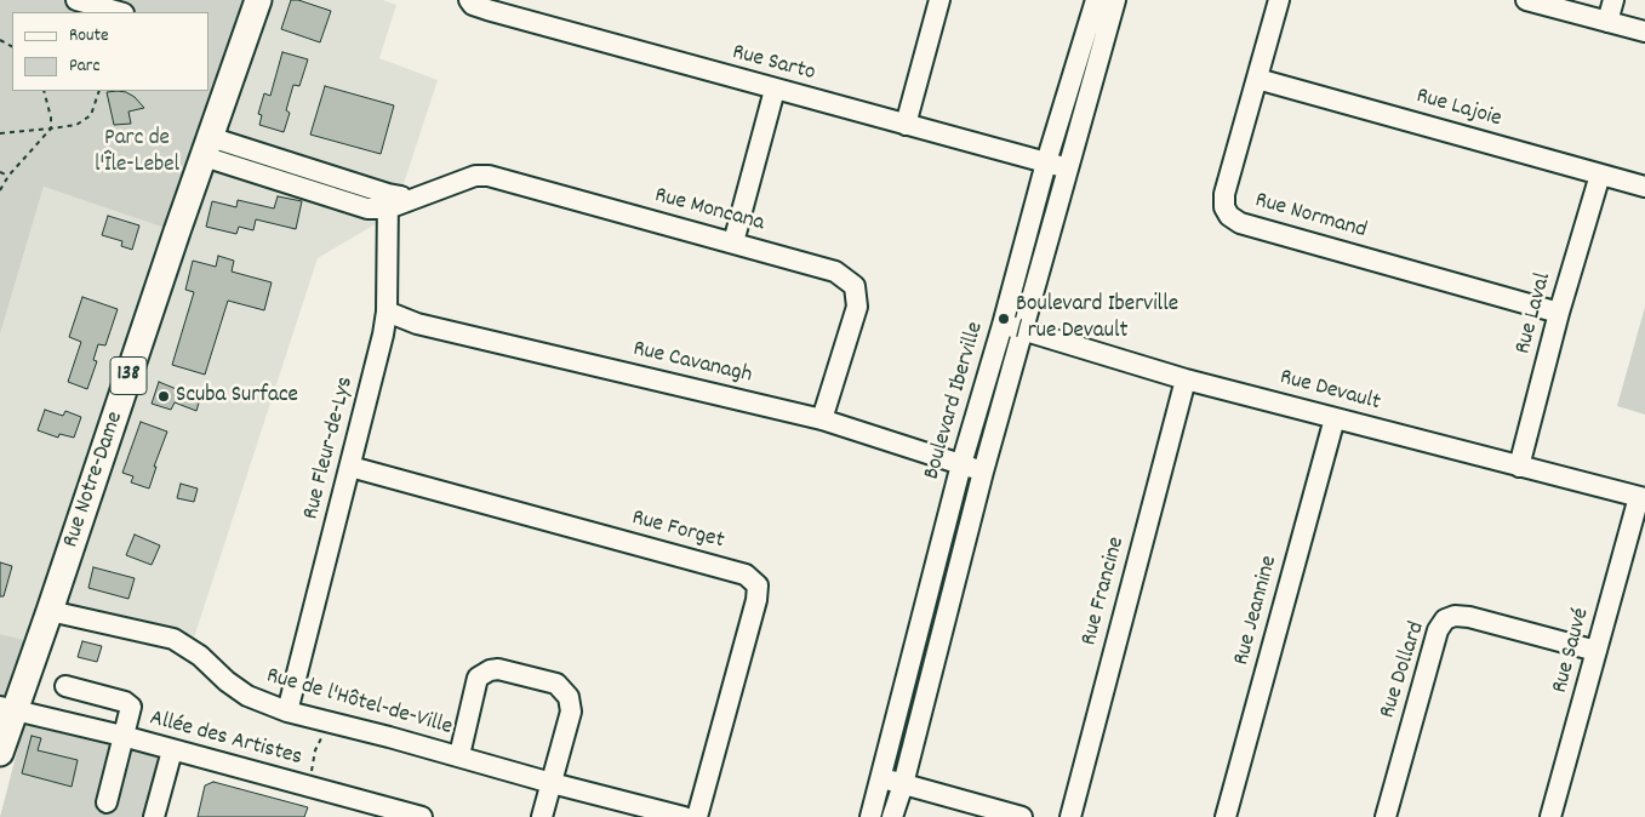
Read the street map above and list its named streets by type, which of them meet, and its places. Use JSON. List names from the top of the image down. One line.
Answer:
{"streets":{"main road":["138","Rue Notre-Dame"],"street":["Rue Sarto","Rue Lajoie","Rue Moncana","Rue Normand","Rue Laval","Rue Cavanagh","Rue Devault","Boulevard Iberville","Rue Fleur-de-Lys","Rue Forget","Rue Francine","Rue Jeannine","Rue Sauvé","Rue Dollard","Rue de l'Hôtel-de-Ville","Allée des Artistes"]},"crossings":[["Rue Sarto","Boulevard Iberville"],["Rue Lajoie","Rue Normand"],["Rue Lajoie","Rue Laval"],["Rue Moncana","Rue Cavanagh"],["Rue Moncana","Rue Fleur-de-Lys"],["Rue Moncana","Rue Notre-Dame"],["Rue Normand","Rue Laval"],["Rue Laval","Rue Devault"],["Rue Cavanagh","Boulevard Iberville"],["Rue Cavanagh","Rue Fleur-de-Lys"],["Rue Devault","Boulevard Iberville"],["Rue Devault","Rue Francine"],["Rue Devault","Rue Jeannine"],["Rue Devault","Rue Sauvé"],["Rue Fleur-de-Lys","Rue Forget"],["Rue Fleur-de-Lys","Rue de l'Hôtel-de-Ville"],["Rue Notre-Dame","Rue de l'Hôtel-de-Ville"],["Rue Notre-Dame","Allée des Artistes"],["Rue Sauvé","Rue Dollard"]],"parks":["Parc de l'Île-Lebel"],"places":["Boulevard Iberville / rue Devault","Scuba Surface"],"legend":["Route","Parc"]}
